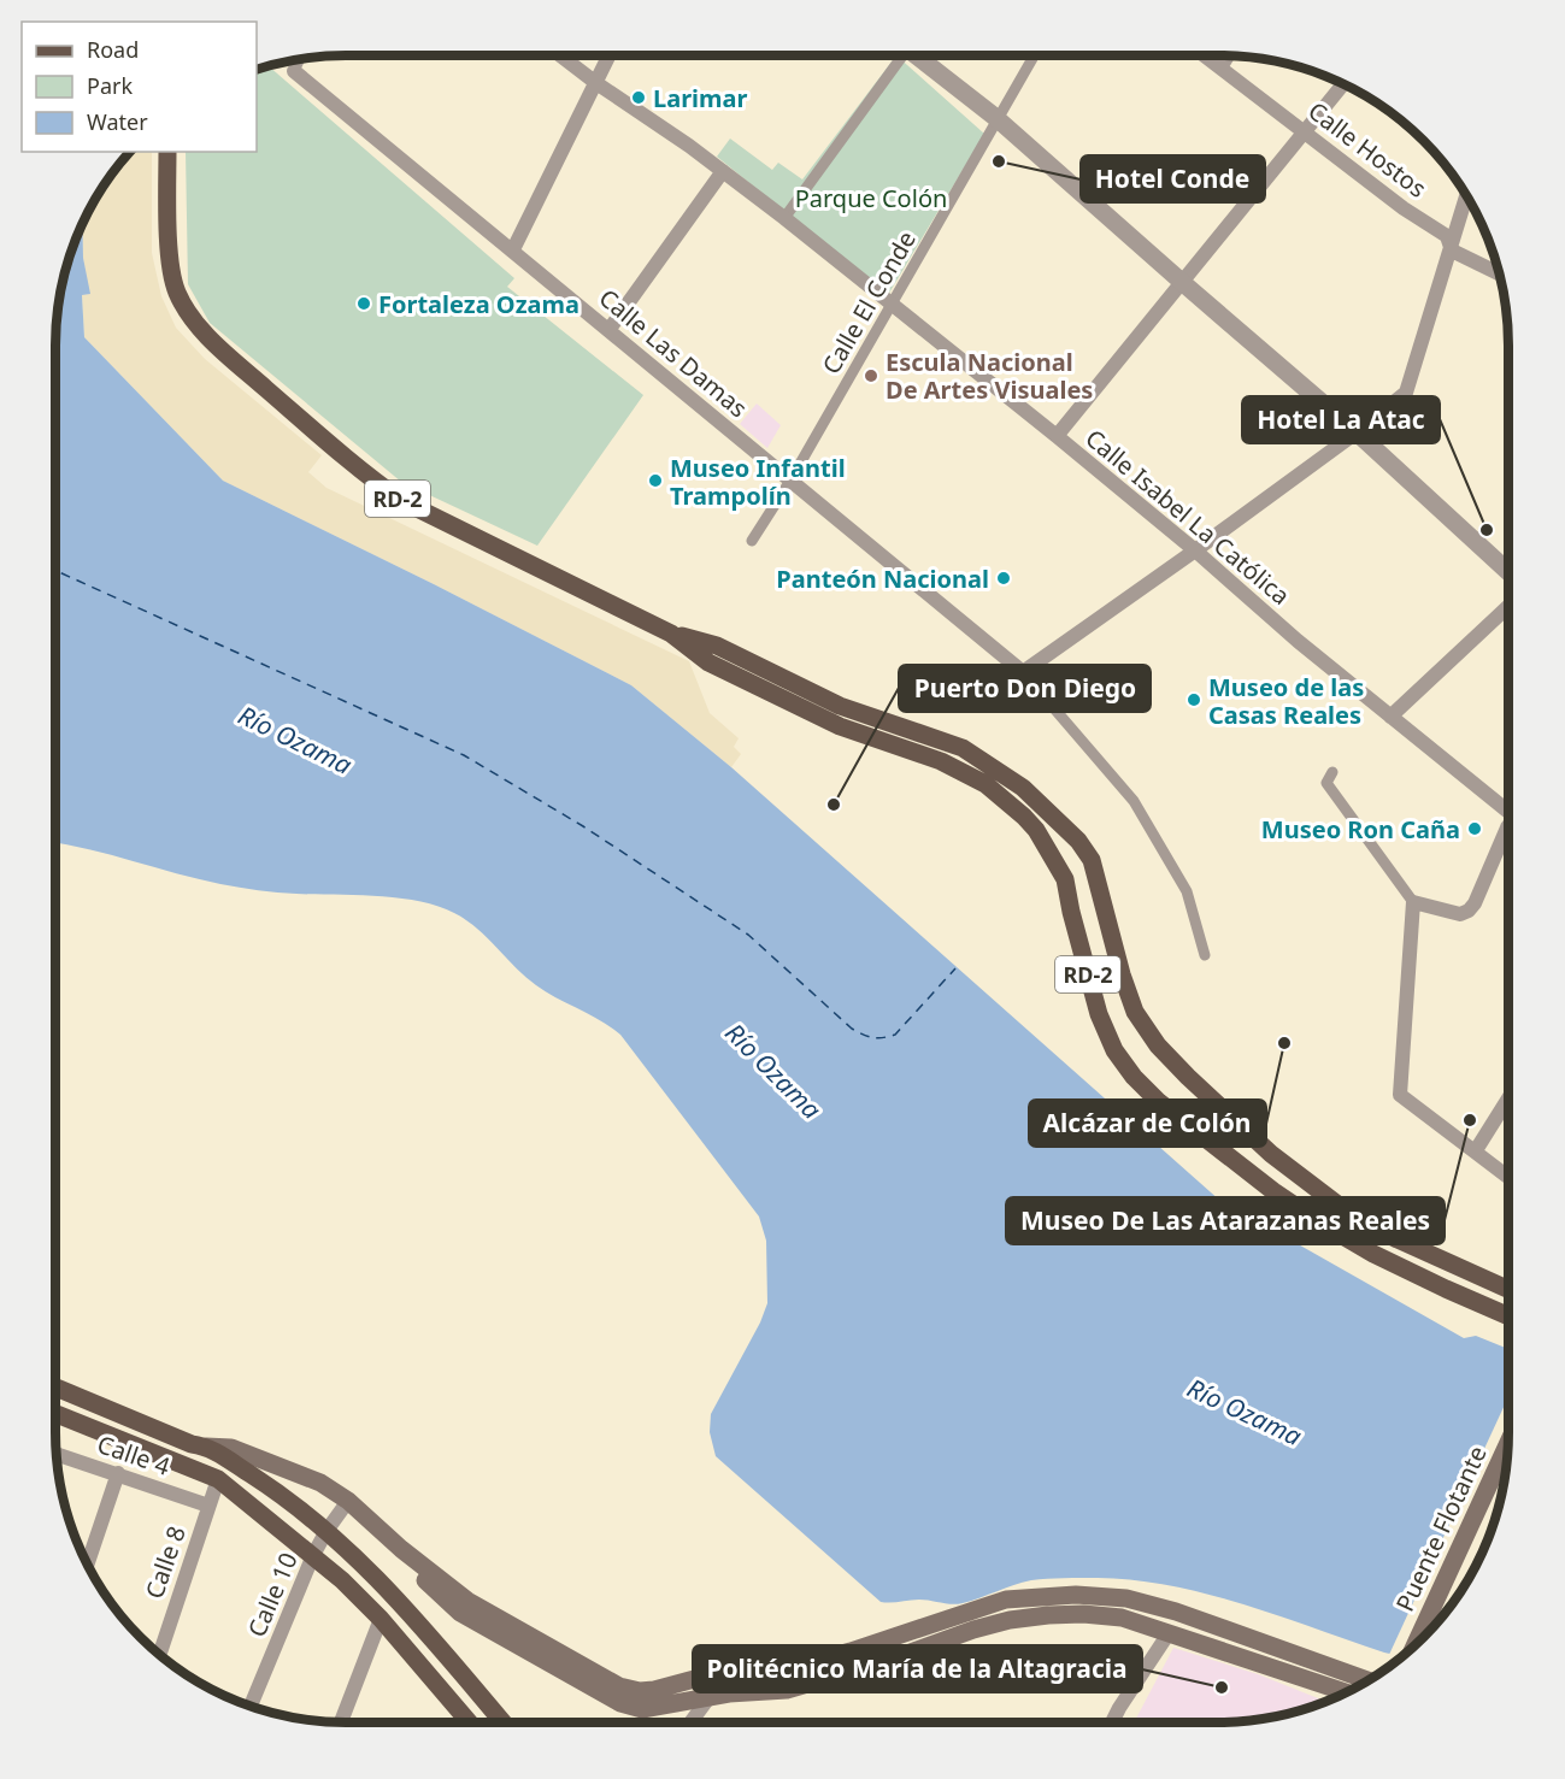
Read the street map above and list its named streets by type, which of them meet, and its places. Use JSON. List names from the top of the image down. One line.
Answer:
{"streets":{"main road":["RD-2","Puente Flotante"],"street":["Calle Hostos","Calle El Conde","Calle Las Damas","Calle Isabel La Católica","Calle 4","Calle 8","Calle 10"]},"crossings":[["Calle El Conde","Calle Las Damas"],["Calle El Conde","Calle Isabel La Católica"],["Calle 4","Calle 8"]],"water":["Río Ozama"],"parks":["Parque Colón"],"places":["Larimar","Hotel Conde","Fortaleza Ozama","Escula Nacional De Artes Visuales","Museo Infantil Trampolín","Hotel La Atac","Panteón Nacional","Museo de las Casas Reales","Puerto Don Diego","Museo Ron Caña","Alcázar de Colón","Museo De Las Atarazanas Reales","Politécnico María de la Altagracia"],"legend":["Road","Park","Water"]}
